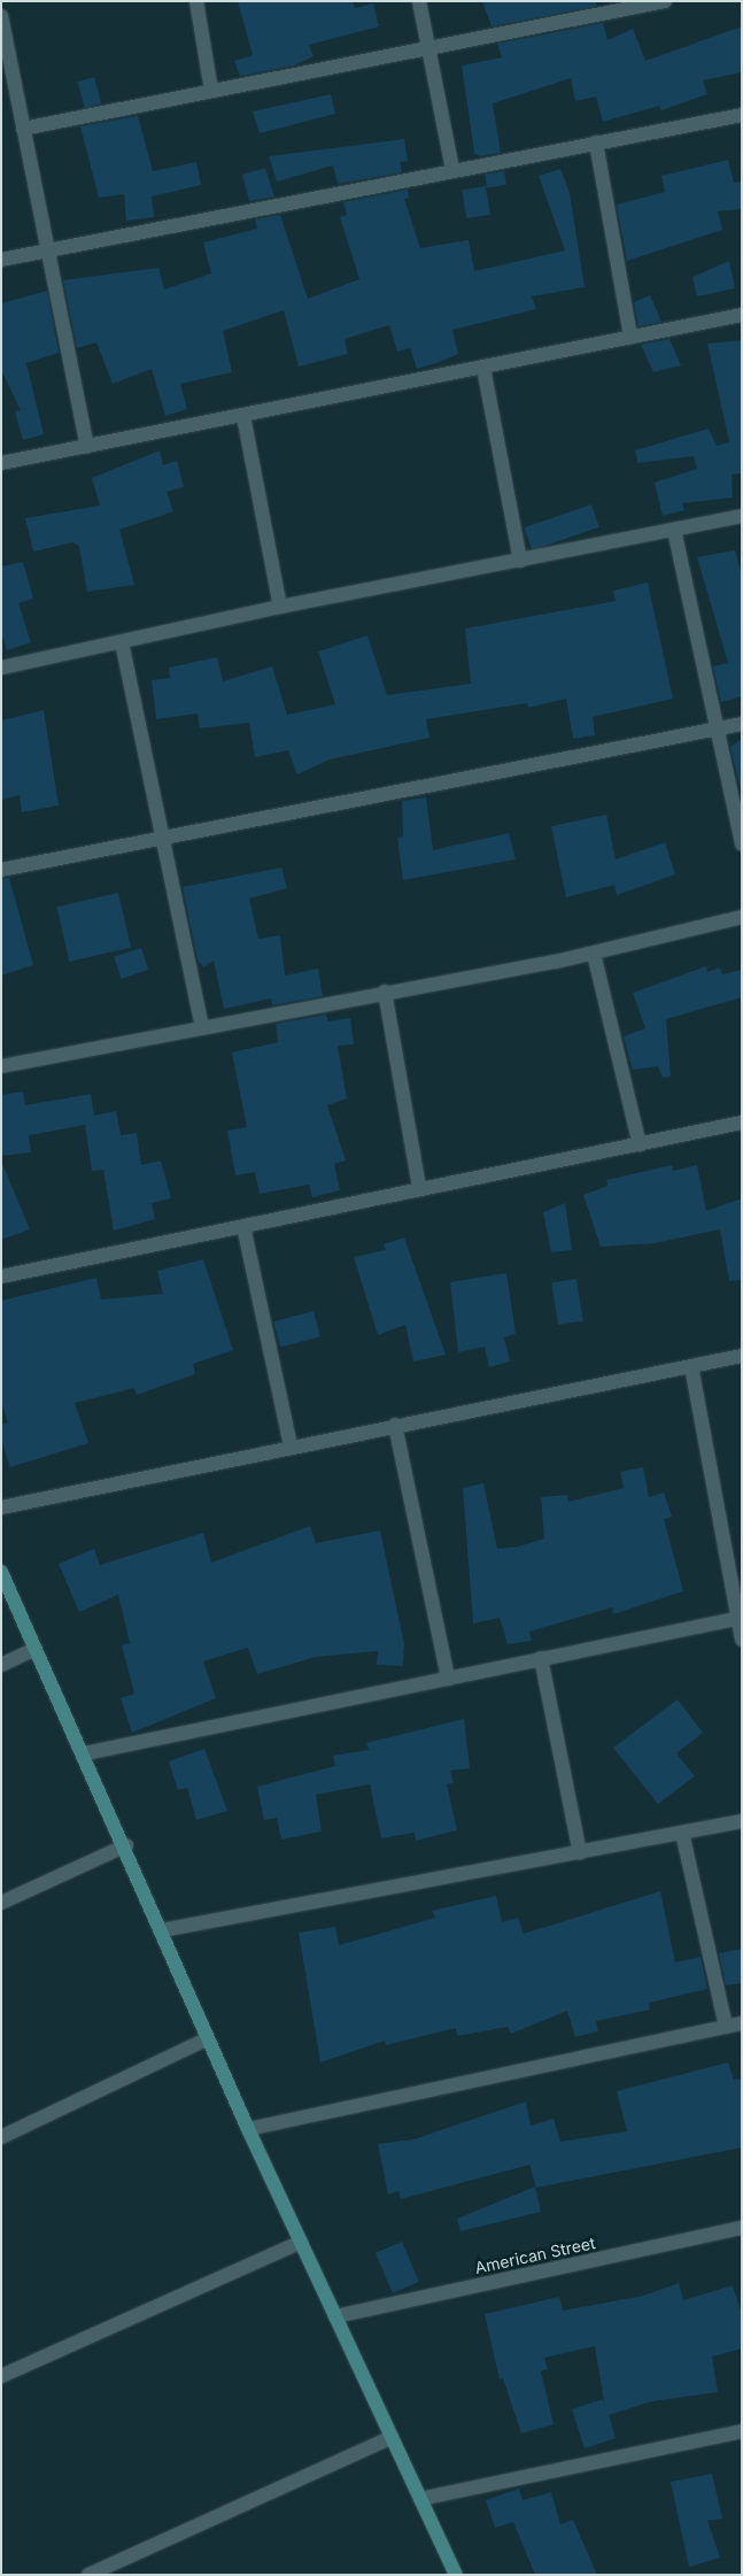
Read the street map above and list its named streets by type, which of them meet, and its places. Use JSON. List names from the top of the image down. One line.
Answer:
{"streets":{"street":["American Street"]}}
